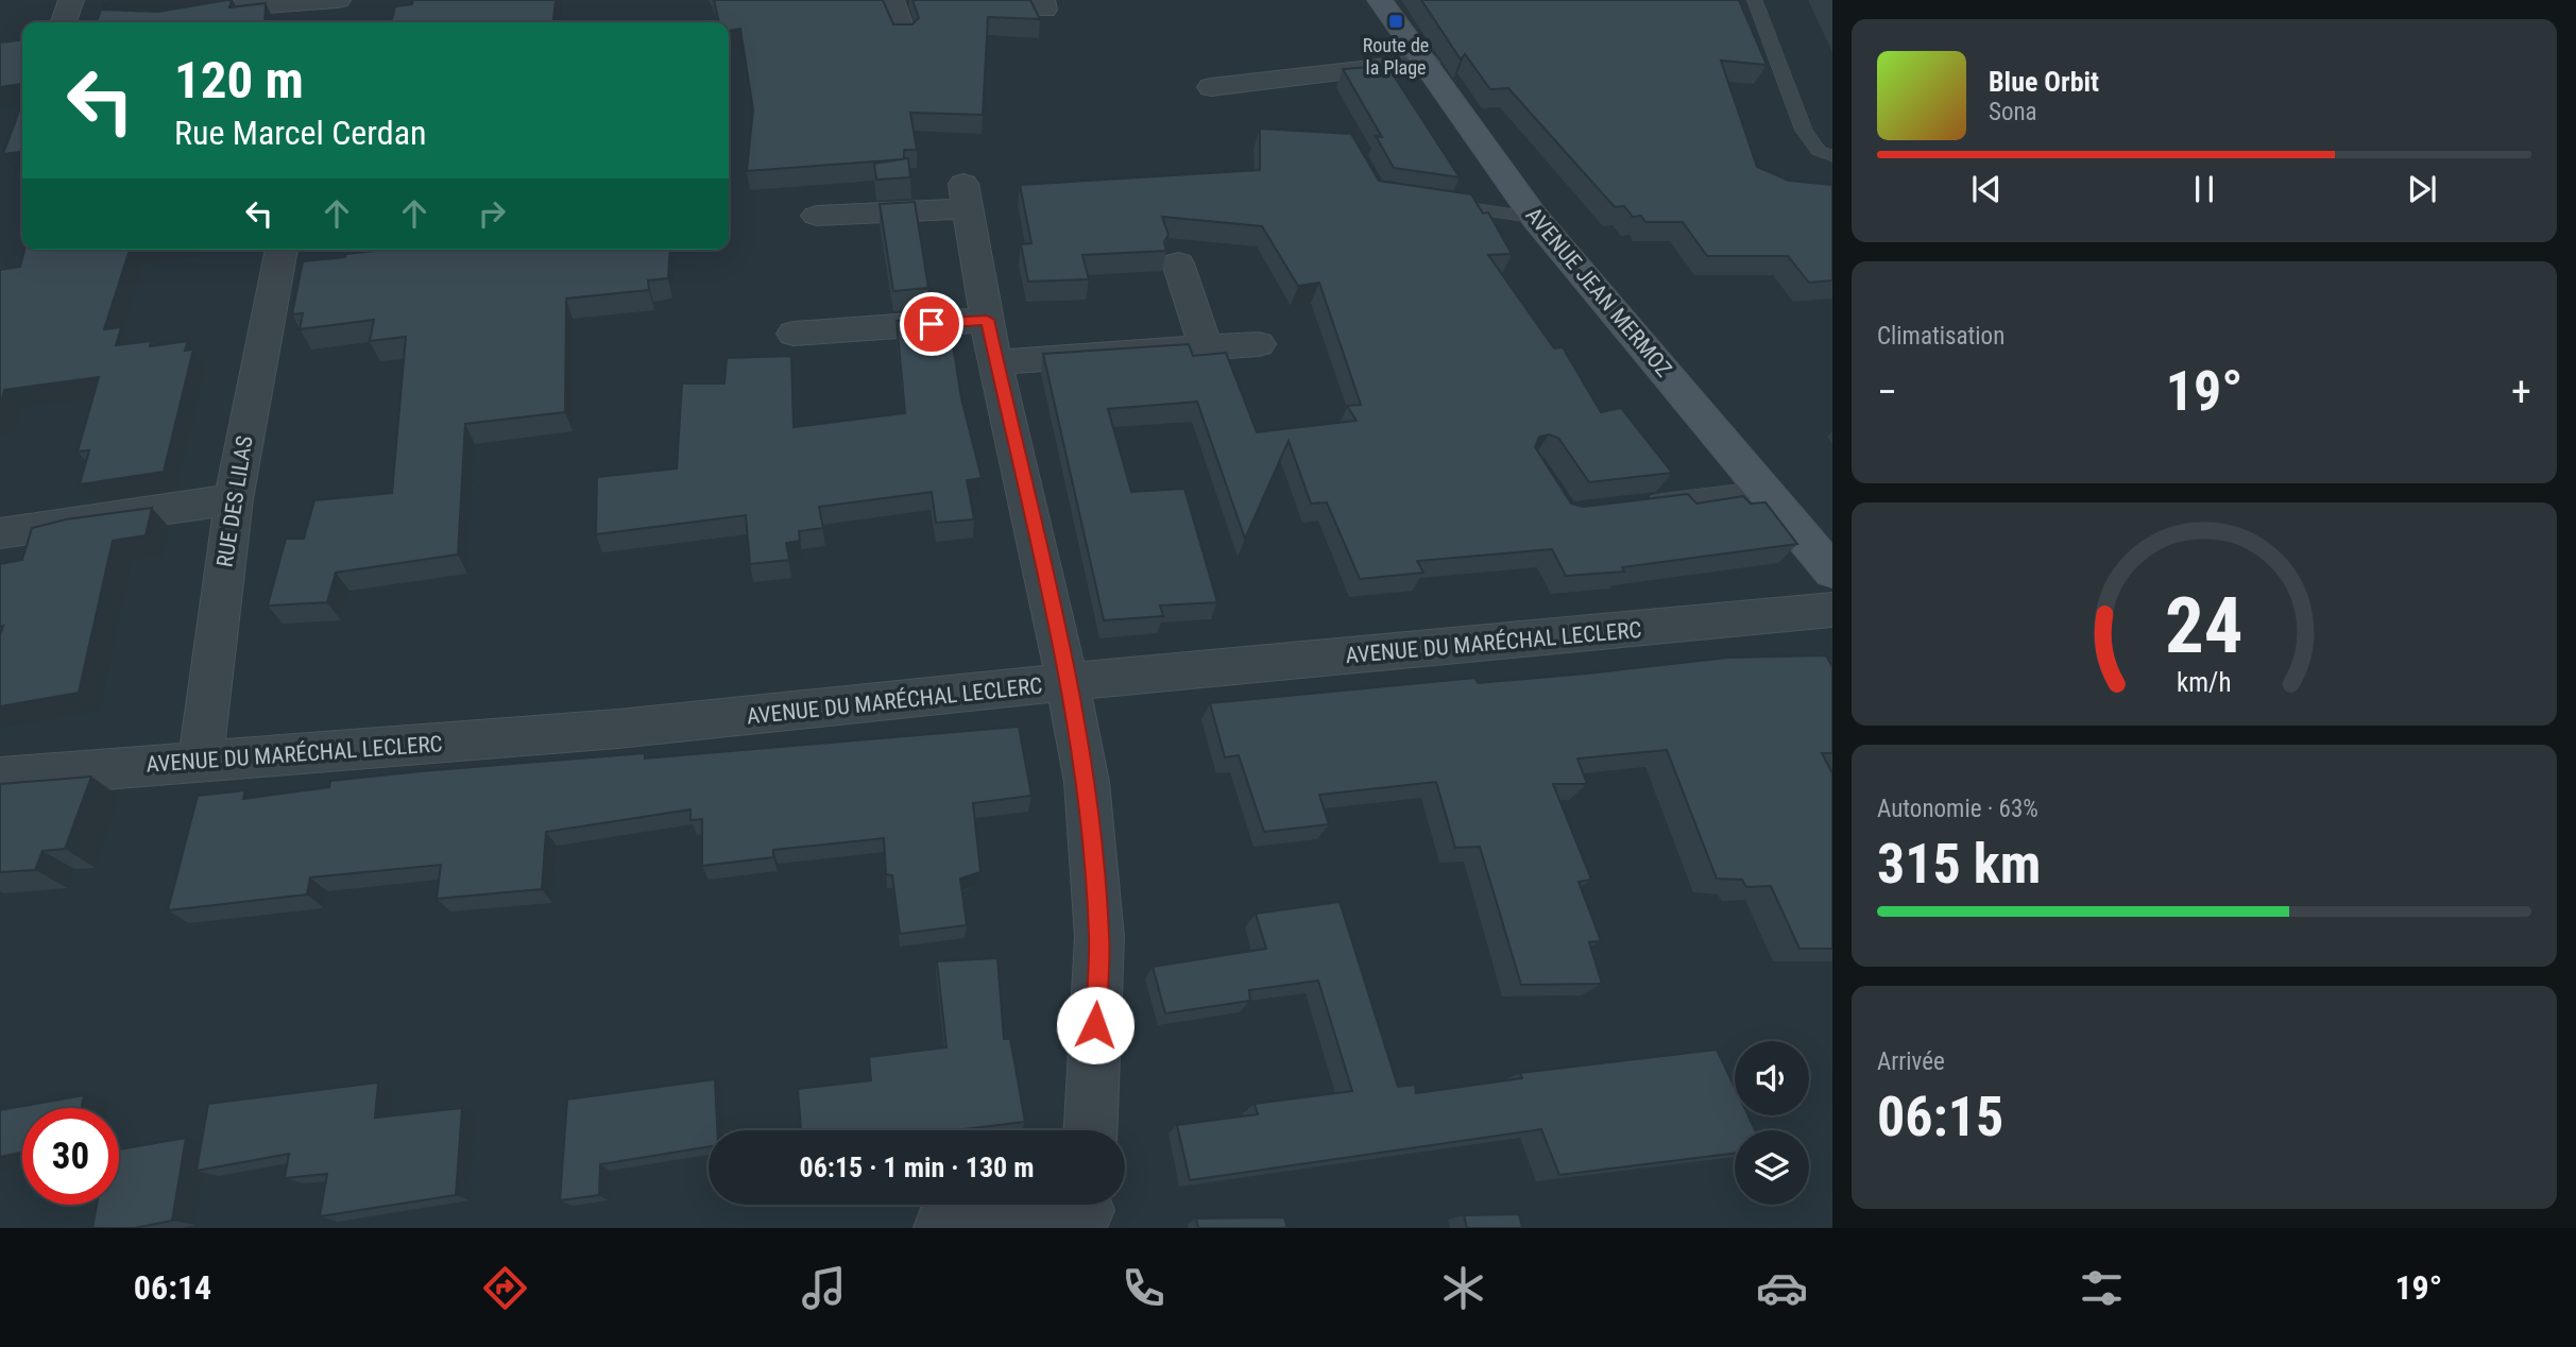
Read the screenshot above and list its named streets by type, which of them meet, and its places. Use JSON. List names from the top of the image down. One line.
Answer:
{"streets":{"street":["AVENUE JEAN MERMOZ","RUE DES LILAS","AVENUE DU MARÉCHAL LECLERC"]},"crossings":[["RUE DES LILAS","AVENUE DU MARÉCHAL LECLERC"]],"places":{"transit":["Route de la Plage"]},"page":{"turn":["120 m","Rue Marcel Cerdan"],"song":["Blue Orbit","Sona"],"tile":["Climatisation",["Autonomie · 63%","315 km"],["Arrivée","06:15"]],"heat":["−","19°","+"],"limit":"30","trip":"06:15 · 1 min · 130 m","tabs":["06:14","19°"],"gauge":["24","km/h"]}}
